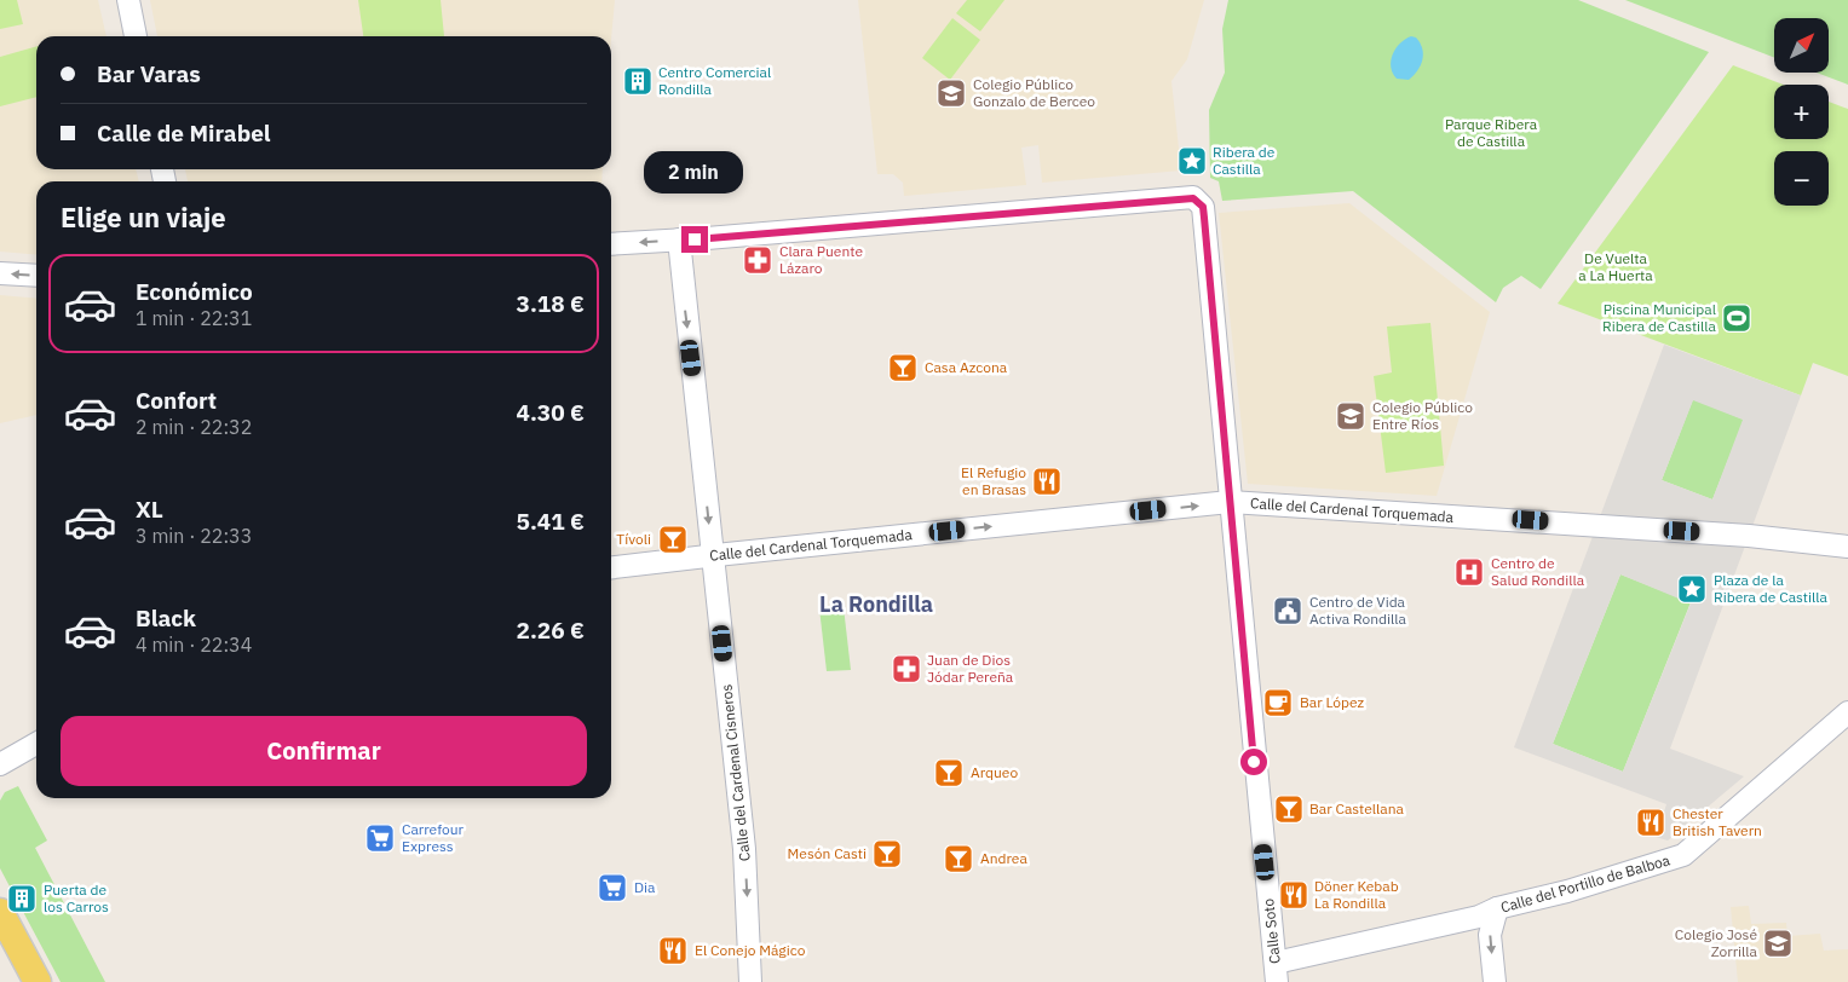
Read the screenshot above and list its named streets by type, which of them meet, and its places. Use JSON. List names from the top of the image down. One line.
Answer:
{"streets":{"street":["Calle del Cardenal Torquemada","Calle del Cardenal Cisneros","Calle del Portillo de Balboa","Calle Soto"]},"crossings":[["Calle del Cardenal Torquemada","Calle del Cardenal Cisneros"],["Calle del Cardenal Torquemada","Calle Soto"],["Calle del Cardenal Cisneros","Calle Soto"],["Calle del Portillo de Balboa","Calle Soto"]],"one_way":["Calle del Cardenal Torquemada","Calle del Cardenal Cisneros"],"districts":["La Rondilla"],"parks":["Parque Ribera de Castilla","De Vuelta a La Huerta"],"places":{"building":["Centro Comercial Rondilla","Puerta de los Carros"],"school or university":["Colegio Público Gonzalo de Berceo","Colegio Público Entre Ríos","Colegio José Zorrilla"],"place":["Ribera de Castilla","Plaza de la Ribera de Castilla"],"pharmacy":["Clara Puente Lázaro","Juan de Dios Jódar Pereña"],"sports":["Piscina Municipal Ribera de Castilla"],"bar":["Casa Azcona","Tívoli","Arqueo","Bar Castellana","Mesón Casti","Andrea"],"restaurant":["El Refugio en Brasas","Chester British Tavern","Döner Kebab La Rondilla","El Conejo Mágico"],"hospital":["Centro de Salud Rondilla"],"public building":["Centro de Vida Activa Rondilla"],"cafe":["Bar López"],"supermarket":["Carrefour Express","Dia"]},"north":"top right","page":{"map_buttons":["+","−"],"banner":["Bar Varas","Calle de Mirabel"],"bubble":"2 min","heading":"Elige un viaje","list":[{"name":"Económico","note":"1 min · 22:31","value":"3.18 €"},{"name":"Confort","note":"2 min · 22:32","value":"4.30 €"},{"name":"XL","note":"3 min · 22:33","value":"5.41 €"},{"name":"Black","note":"4 min · 22:34","value":"2.26 €"}],"buttons":"Confirmar"}}
